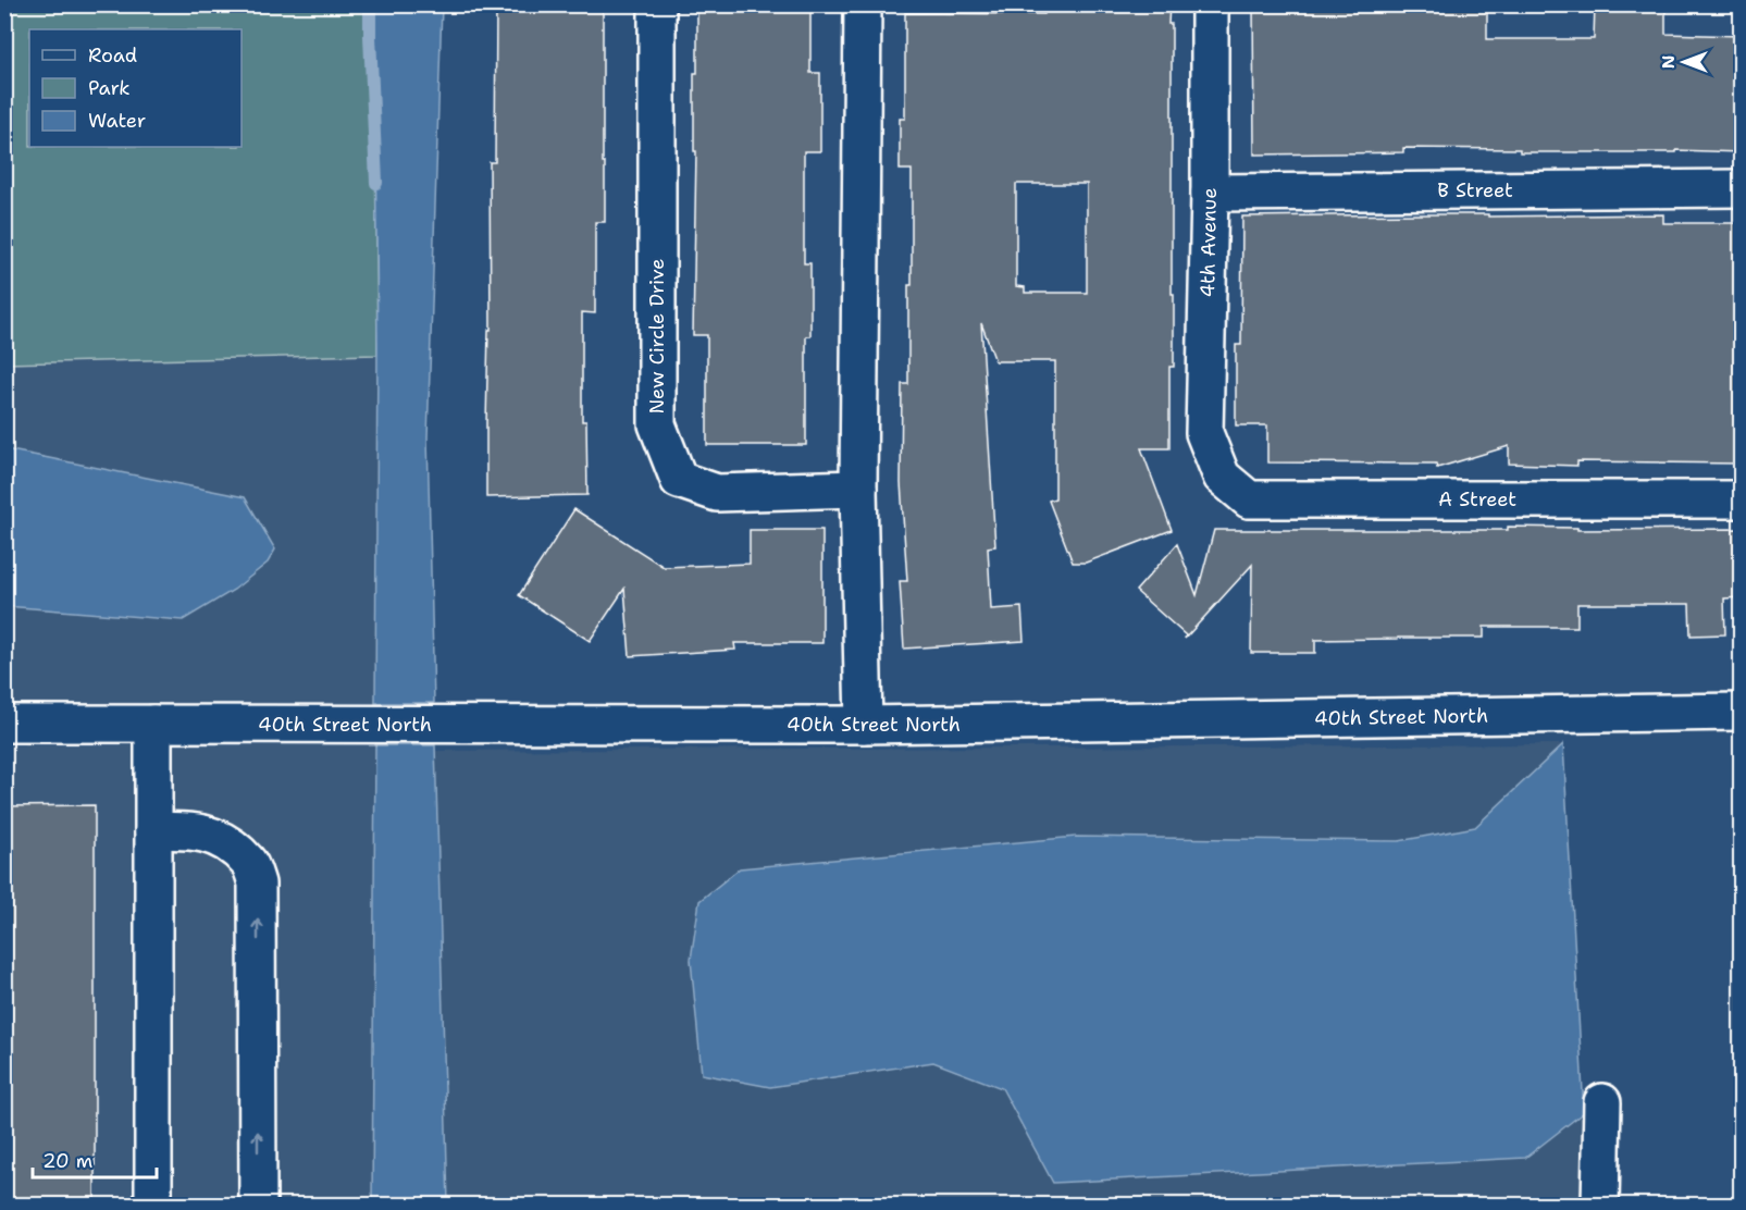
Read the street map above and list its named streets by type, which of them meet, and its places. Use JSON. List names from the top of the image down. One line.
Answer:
{"streets":{"street":["B Street","4th Avenue","New Circle Drive","A Street","40th Street North"]},"crossings":[["B Street","4th Avenue"],["4th Avenue","A Street"]],"legend":["Road","Park","Water"],"scale_bar":"20 m","north":"left"}
